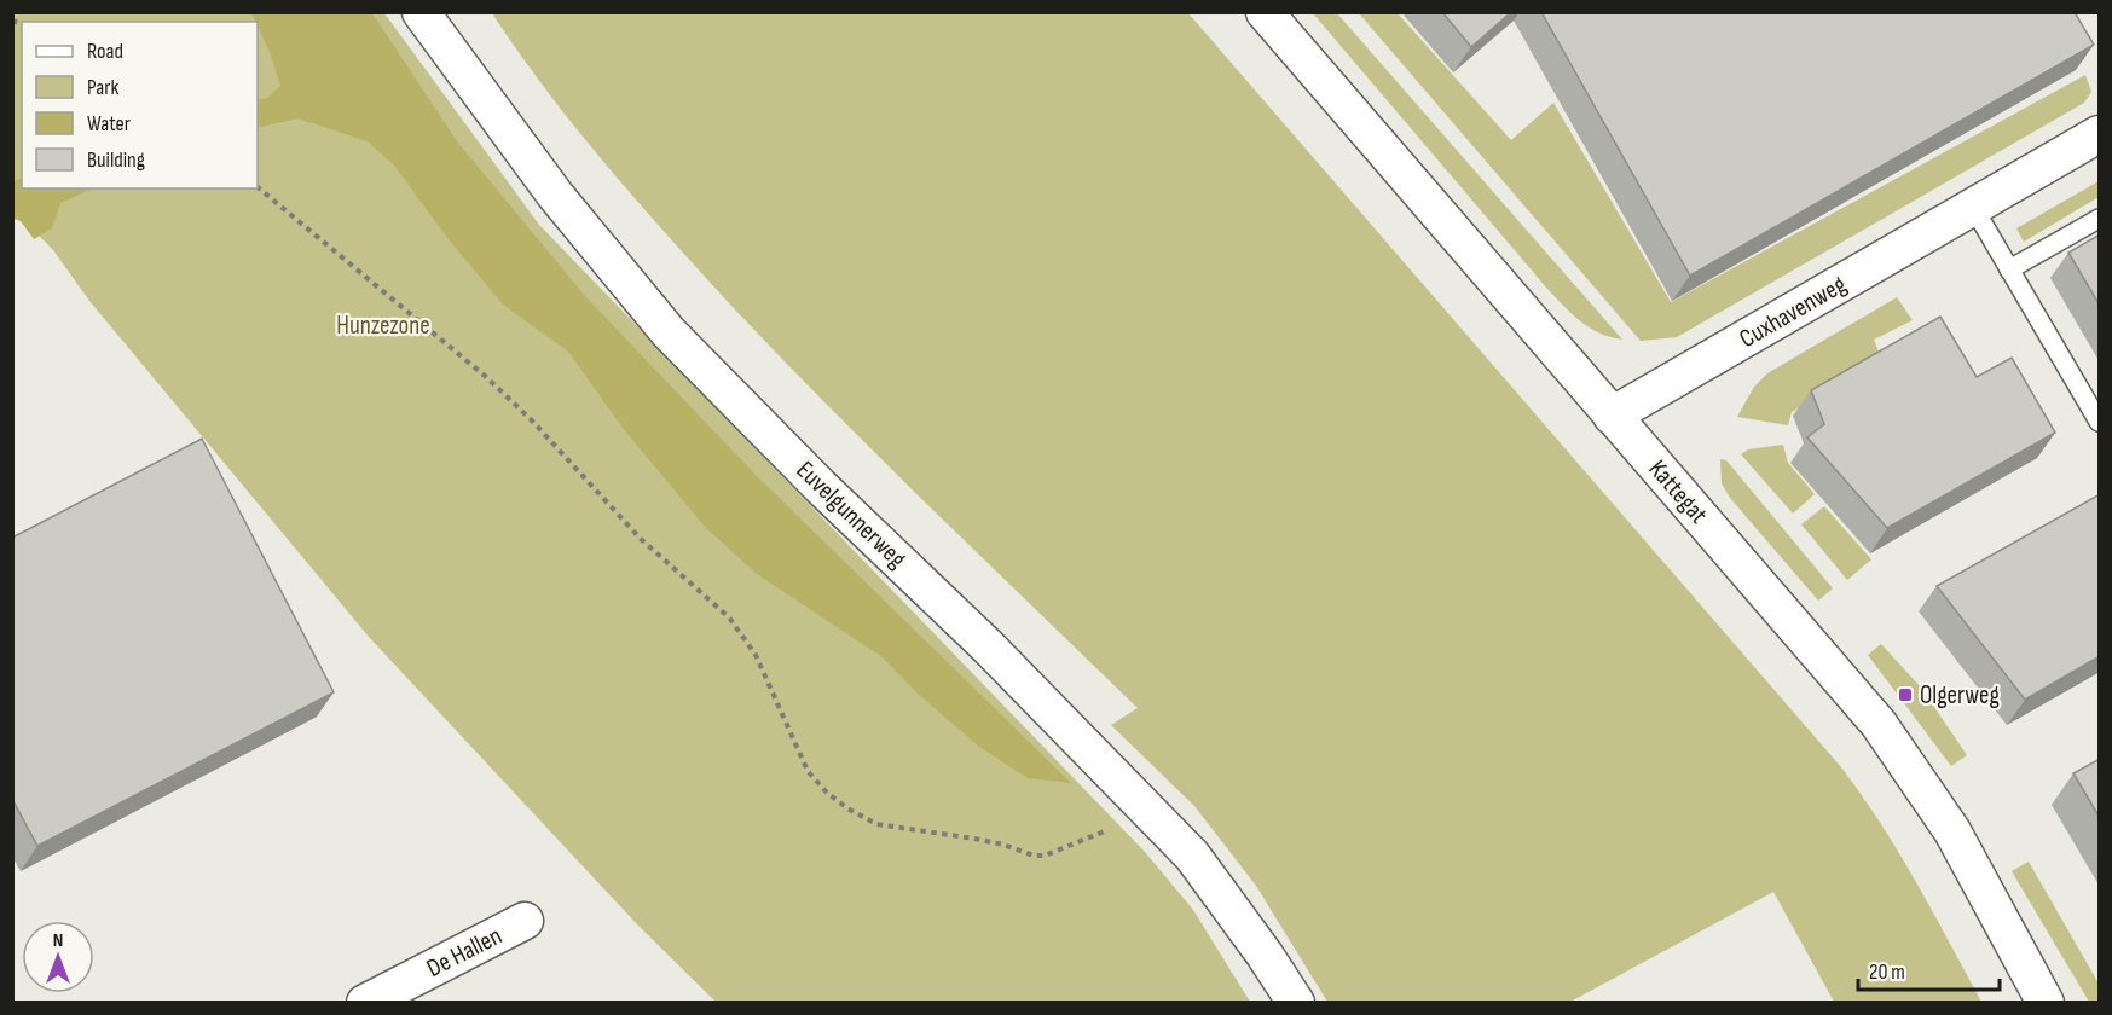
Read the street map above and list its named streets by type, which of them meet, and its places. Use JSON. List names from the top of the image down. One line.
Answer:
{"streets":{"street":["Cuxhavenweg","Kattegat","Euvelgunnerweg","De Hallen"]},"crossings":[["Cuxhavenweg","Kattegat"]],"parks":["Hunzezone"],"places":{"transit":["Olgerweg"]},"legend":["Road","Park","Water","Building"],"scale_bar":"20 m","north":"top"}
